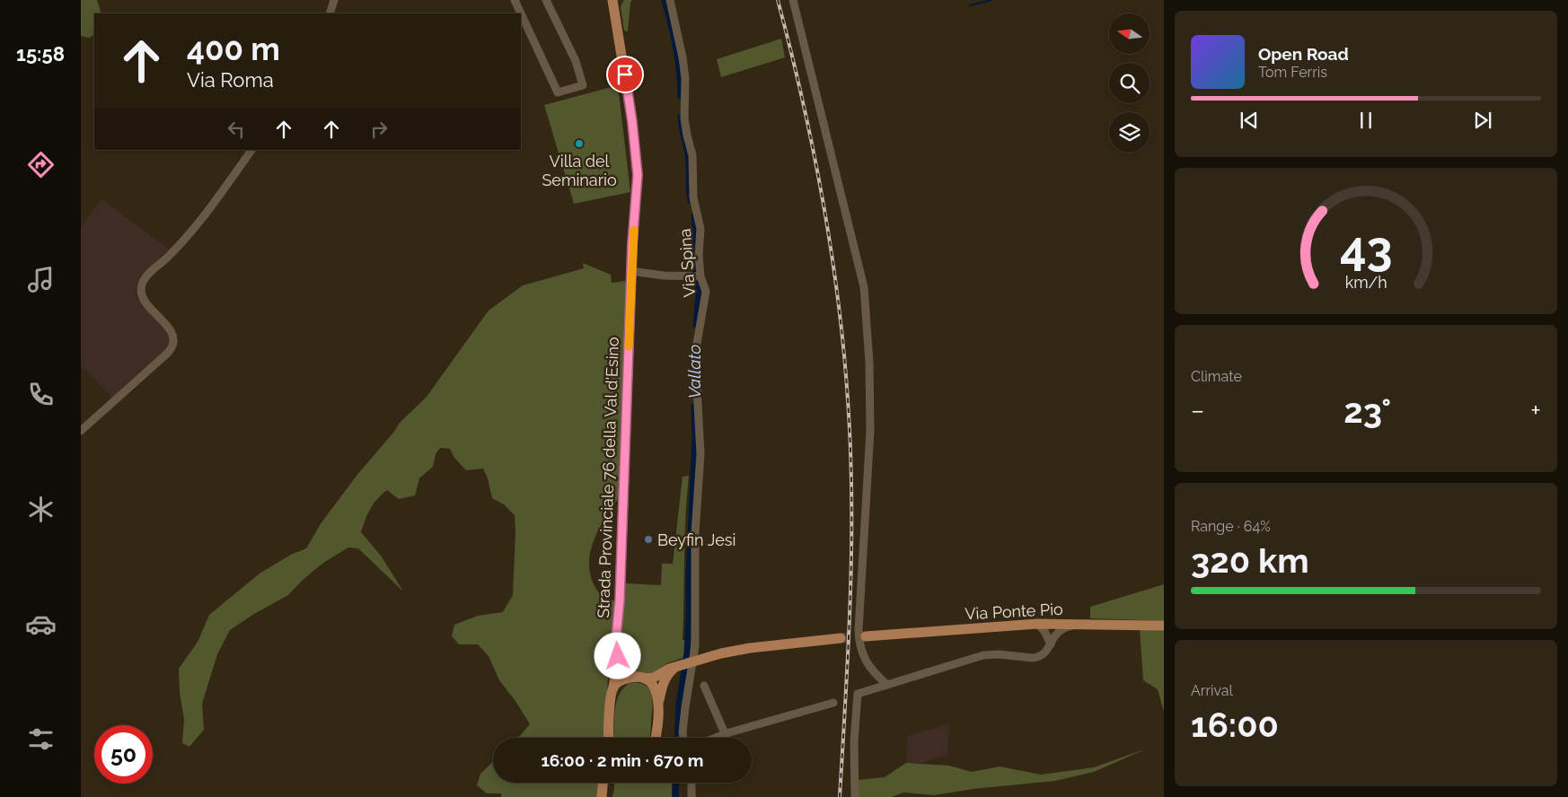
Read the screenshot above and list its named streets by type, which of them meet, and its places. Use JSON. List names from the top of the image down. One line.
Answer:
{"streets":{"main road":["Strada Provinciale 76 della Val d'Esino","Via Ponte Pio"],"street":["Via Spina"]},"water":["Vallato"],"places":["Villa del Seminario","Beyfin Jesi"],"north":"left","page":{"tabs":"15:58","turn":["400 m","Via Roma"],"song":["Open Road","Tom Ferris"],"tile":["Climate",["Range · 64%","320 km"],["Arrival","16:00"]],"heat":["−","23°","+"],"limit":"50","trip":"16:00 · 2 min · 670 m","gauge":["43","km/h"]}}
